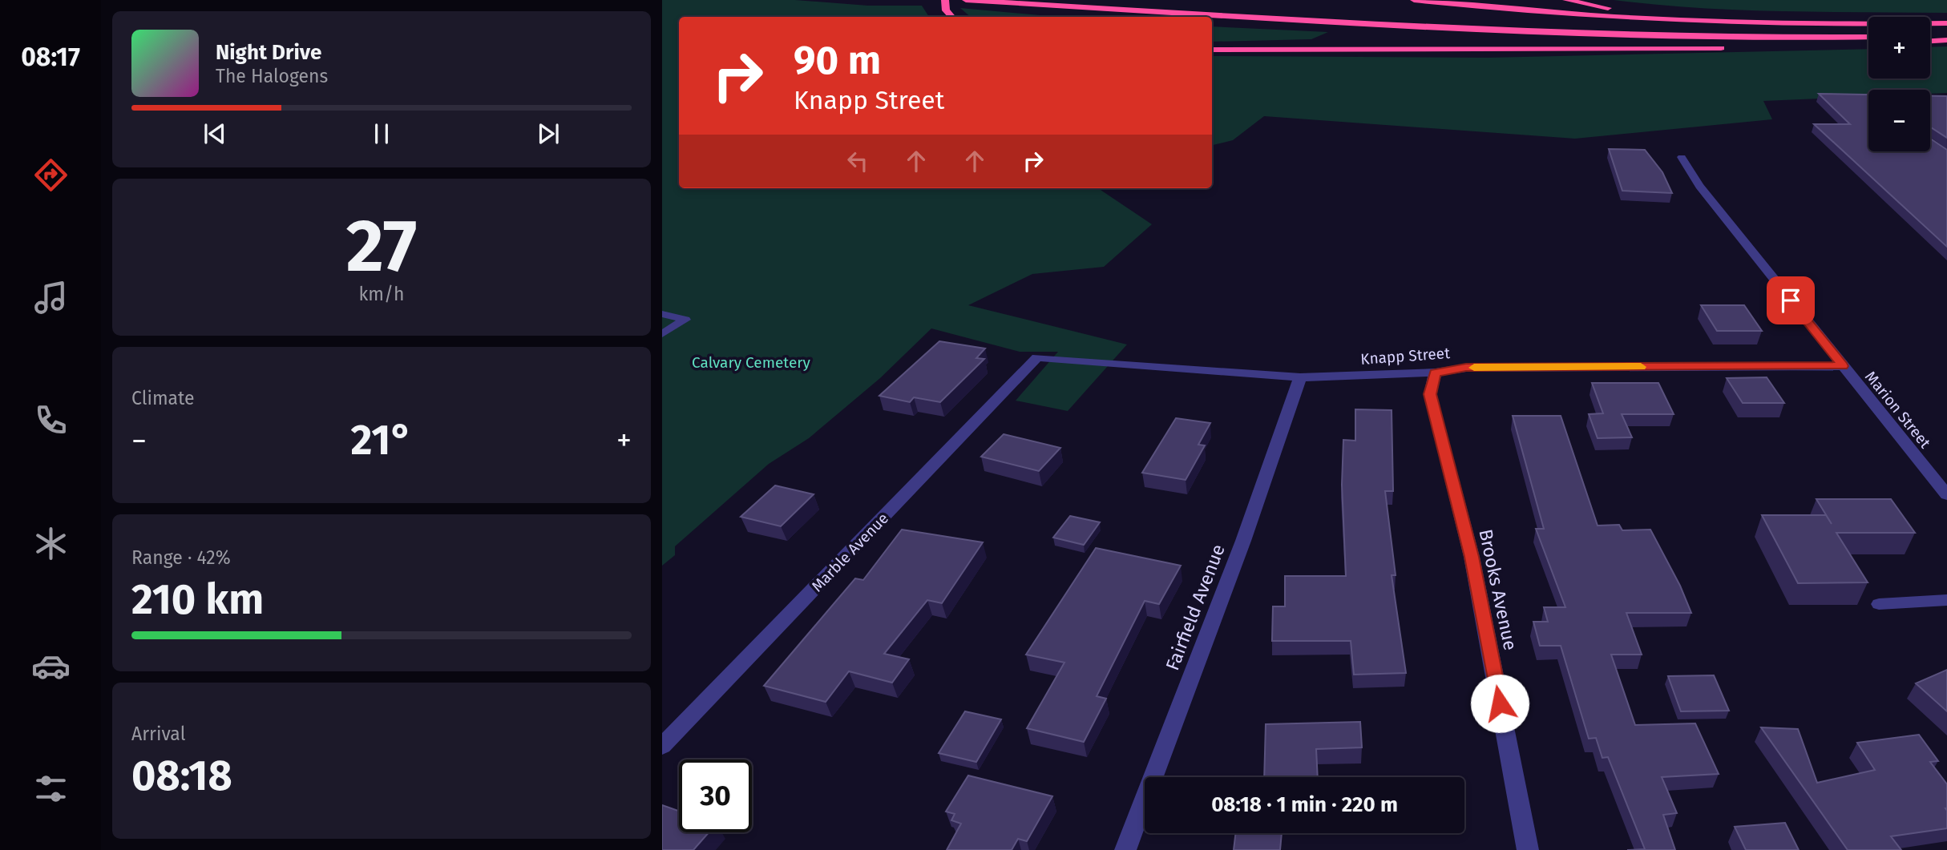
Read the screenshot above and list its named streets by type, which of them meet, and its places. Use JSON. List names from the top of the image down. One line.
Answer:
{"streets":{"street":["Knapp Street","Marion Street","Marble Avenue","Brooks Avenue","Fairfield Avenue"]},"crossings":[["Knapp Street","Marion Street"],["Knapp Street","Marble Avenue"],["Knapp Street","Brooks Avenue"],["Knapp Street","Fairfield Avenue"]],"parks":["Calvary Cemetery"],"page":{"tabs":"08:17","map_buttons":["+","−"],"turn":["90 m","Knapp Street"],"song":["Night Drive","The Halogens"],"tile":[["27","km/h"],"Climate",["Range · 42%","210 km"],["Arrival","08:18"]],"heat":["−","21°","+"],"limit":"30","trip":"08:18 · 1 min · 220 m"}}
